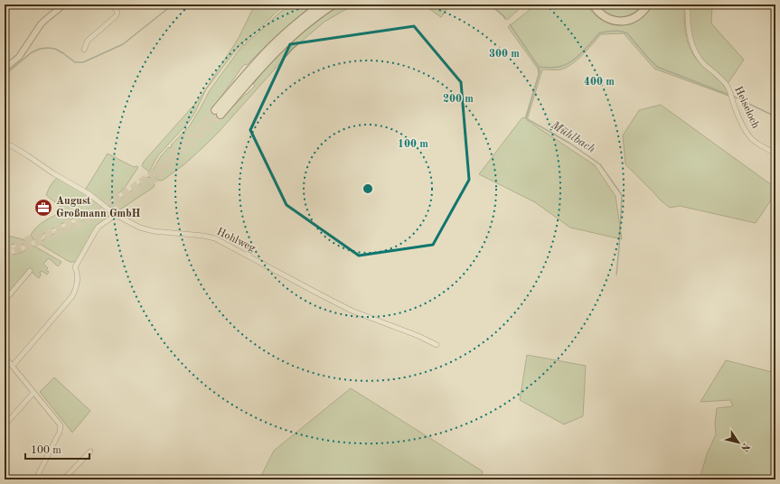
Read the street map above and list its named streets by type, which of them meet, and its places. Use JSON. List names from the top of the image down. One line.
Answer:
{"streets":{"street":["Heiseloch","Hohlweg"]},"water":["Mühlbach"],"places":{"office":["August Großmann GmbH"]},"scale_bar":"100 m","north":"bottom right","rings":["300 m","400 m","200 m","100 m"]}
